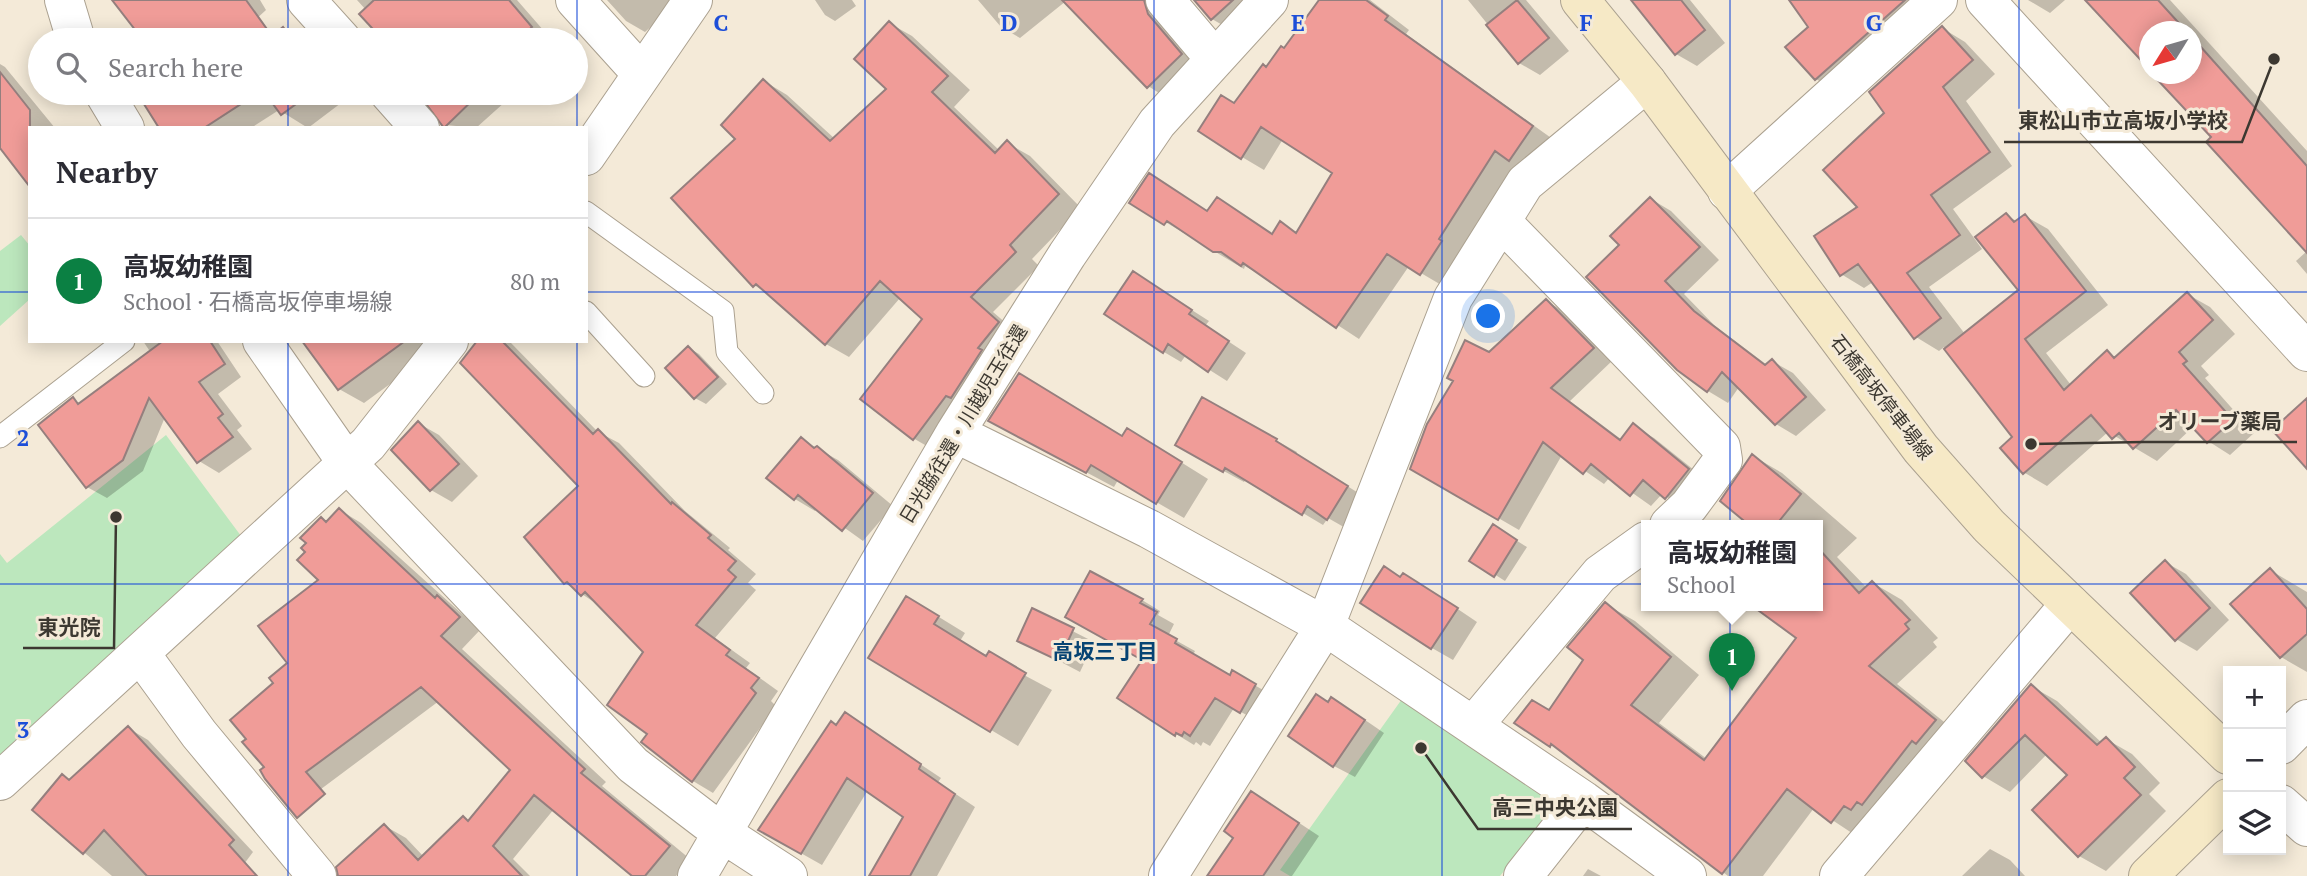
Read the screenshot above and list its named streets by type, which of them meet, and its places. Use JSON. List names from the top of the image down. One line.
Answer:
{"streets":{"main road":["石橋高坂停車場線"],"street":["日光脇往還・川越児玉往還"]},"districts":["高坂三丁目"],"places":["東松山市立高坂小学校","オリーブ薬局","東光院","高三中央公園"],"north":"bottom left","page":{"search":"Search here","heading":"Nearby","list":[{"mark":"1","name":"高坂幼稚園","note":"School · 石橋高坂停車場線","value":"80 m"}],"popup":["高坂幼稚園","School"],"pins":"1","map_buttons":["+","−"]},"grid":{"columns":["C","D","E","F","G"],"rows":["2","3"]}}
